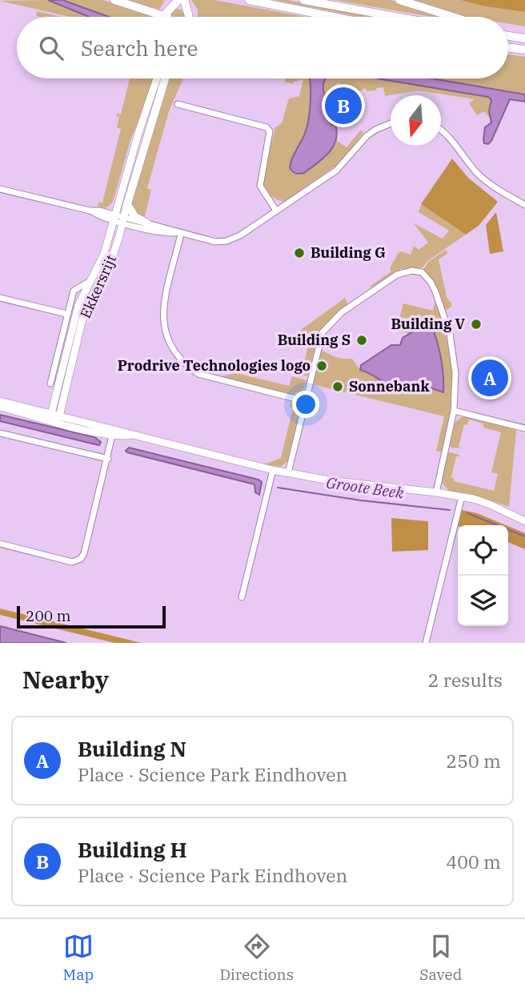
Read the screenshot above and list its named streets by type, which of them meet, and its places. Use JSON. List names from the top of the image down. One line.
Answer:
{"streets":{"highway":["Ekkersrijt"]},"water":["Groote Beek"],"places":["Building G","Building V","Building S","Prodrive Technologies logo","Sonnebank"],"scale_bar":"200 m","north":"bottom","page":{"search":"Search here","pins":["B","A"],"scale":"200 m","heading":["Nearby","2 results"],"list":[{"mark":"A","name":"Building N","note":"Place · Science Park Eindhoven","value":"250 m"},{"mark":"B","name":"Building H","note":"Place · Science Park Eindhoven","value":"400 m"}],"nav":["Map","Directions","Saved"]}}
